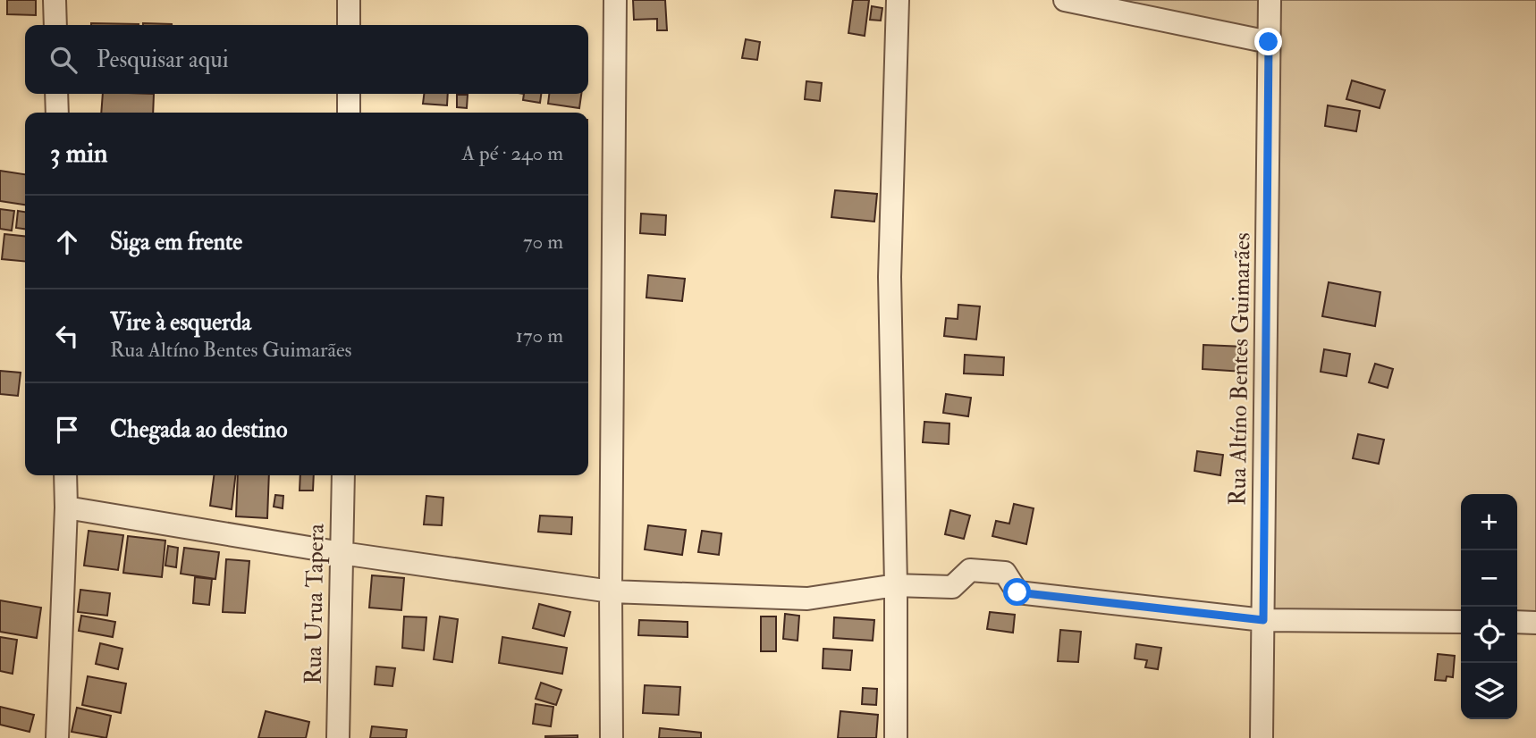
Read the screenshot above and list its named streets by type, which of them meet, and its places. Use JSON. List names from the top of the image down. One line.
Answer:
{"streets":{"street":["Rua Altíno Bentes Guimarães","Rua Urua Tapera"]},"page":{"search":"Pesquisar aqui","heading":["3 min","A pé · 240 m"],"list":[["Siga em frente","70 m"],["Vire à esquerda","Rua Altíno Bentes Guimarães","170 m"],"Chegada ao destino"],"map_buttons":["+","−"]}}
